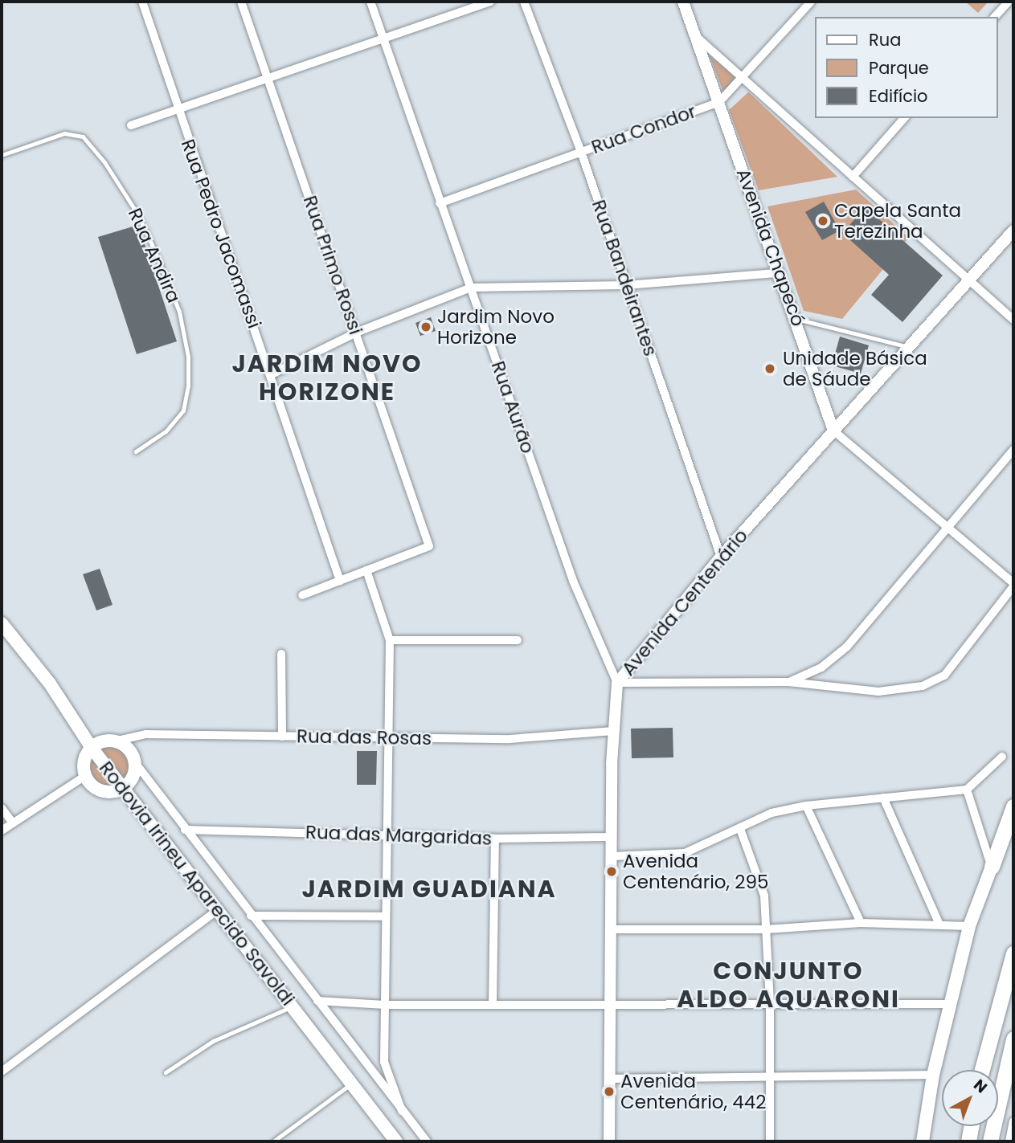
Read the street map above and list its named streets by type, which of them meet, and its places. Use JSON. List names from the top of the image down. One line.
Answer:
{"streets":{"main road":["Rodovia Irineu Aparecido Savoldi"],"street":["Rua Condor","Rua Pedro Jacomassi","Avenida Chapecó","Rua Primo Rossi","Rua Bandeirantes","Rua Aurão","Avenida Centenário","Rua das Rosas","Rua das Margaridas"],"lane":["Rua Andira"]},"crossings":[["Rua Condor","Avenida Chapecó"],["Rua Condor","Rua Bandeirantes"],["Rua Condor","Rua Aurão"],["Avenida Chapecó","Avenida Centenário"],["Rua Bandeirantes","Avenida Centenário"],["Rua Aurão","Avenida Centenário"],["Avenida Centenário","Rua das Rosas"],["Avenida Centenário","Rua das Margaridas"]],"districts":["JARDIM NOVO HORIZONE","JARDIM GUADIANA","CONJUNTO ALDO AQUARONI"],"places":["Capela Santa Terezinha","Jardim Novo Horizone","Unidade Básica de Sáude","Avenida Centenário, 295","Avenida Centenário, 442"],"legend":["Rua","Parque","Edifício"],"north":"top right"}
